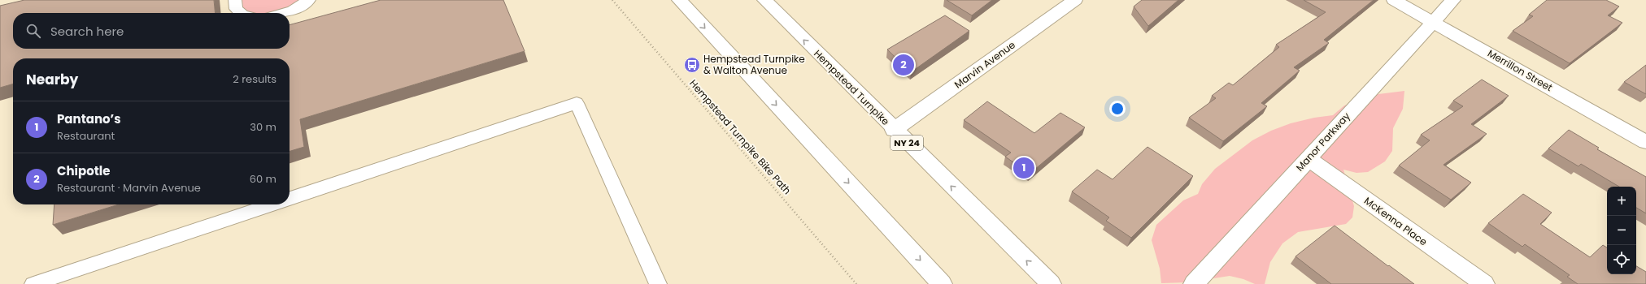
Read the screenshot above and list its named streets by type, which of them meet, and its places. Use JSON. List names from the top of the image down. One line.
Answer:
{"streets":{"street":["Marvin Avenue","Merrillon Street","Hempstead Turnpike","Manor Parkway","NY 24","McKenna Place"],"path":["Hempstead Turnpike Bike Path"]},"crossings":[["Marvin Avenue","Hempstead Turnpike"],["Merrillon Street","Manor Parkway"],["Manor Parkway","McKenna Place"]],"places":{"bus stop":["Hempstead Turnpike & Walton Avenue"]},"page":{"search":"Search here","pins":["2","1"],"heading":["Nearby","2 results"],"list":[{"mark":"1","name":"Pantano’s","note":"Restaurant","value":"30 m"},{"mark":"2","name":"Chipotle","note":"Restaurant · Marvin Avenue","value":"60 m"}],"map_buttons":["+","−"]}}
